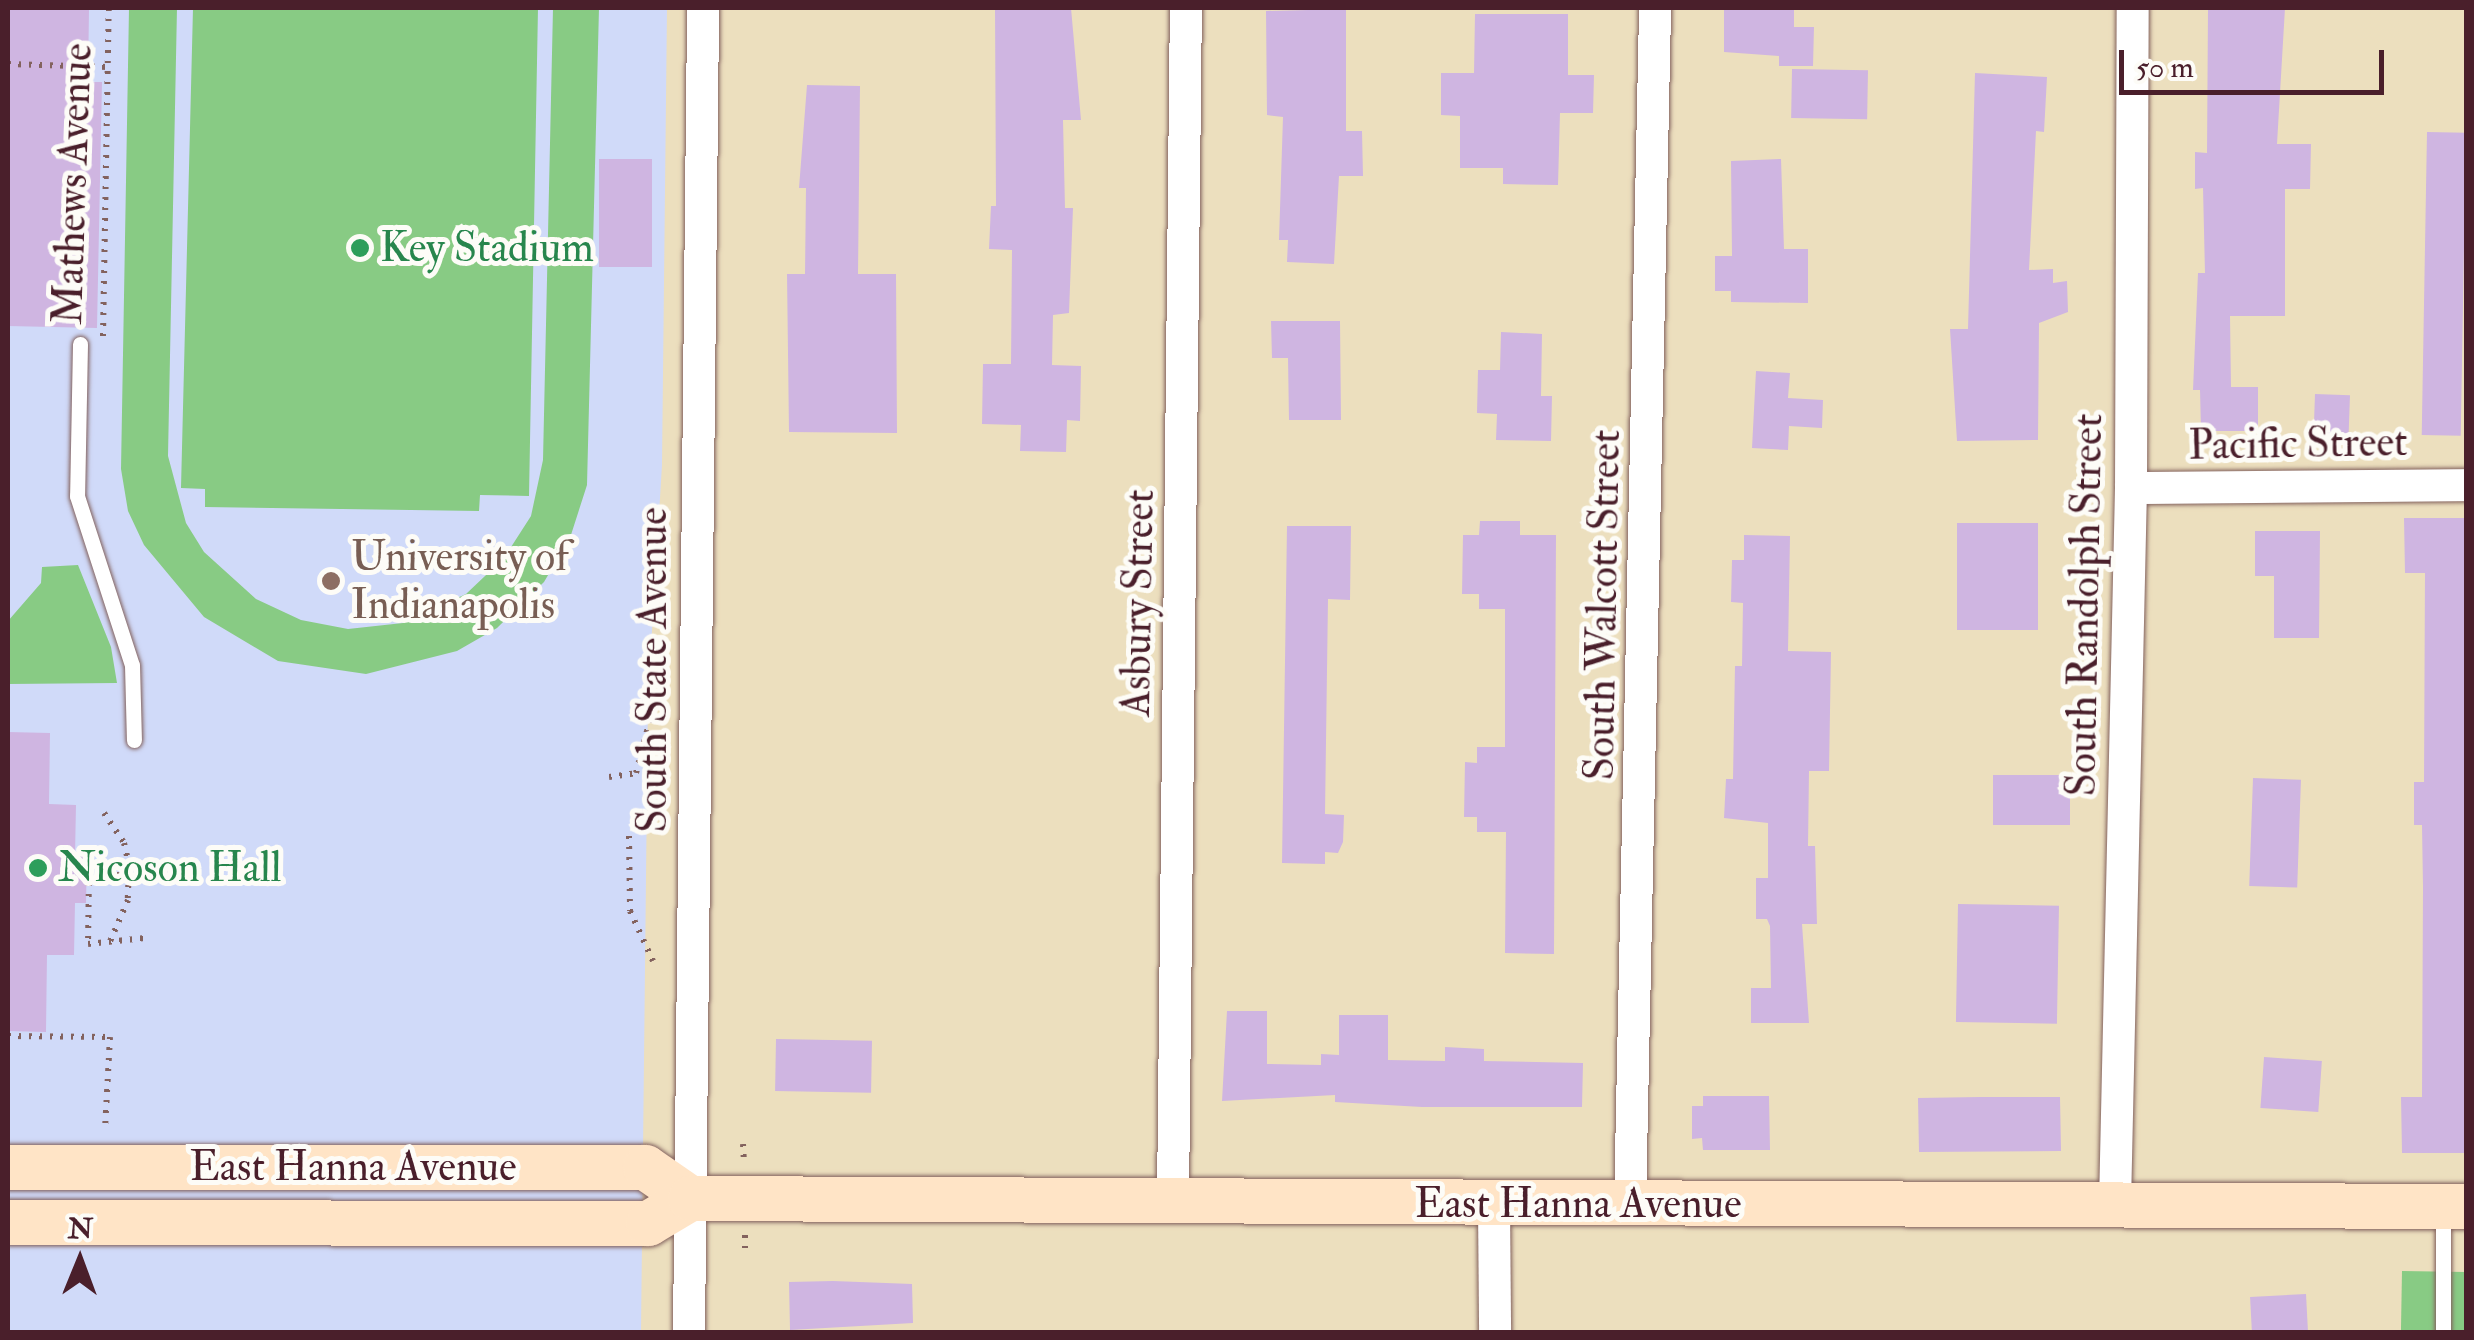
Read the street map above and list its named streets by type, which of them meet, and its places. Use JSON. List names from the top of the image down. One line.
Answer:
{"streets":{"main road":["East Hanna Avenue"],"street":["Pacific Street","Asbury Street","South Walcott Street","South Randolph Street","South State Avenue"],"path":["Mathews Avenue"]},"crossings":[["Pacific Street","South Randolph Street"],["Asbury Street","East Hanna Avenue"],["South Walcott Street","East Hanna Avenue"],["South Randolph Street","East Hanna Avenue"],["South State Avenue","East Hanna Avenue"]],"places":["Key Stadium","University of Indianapolis","Nicoson Hall"],"scale_bar":"50 m","north":"top"}
